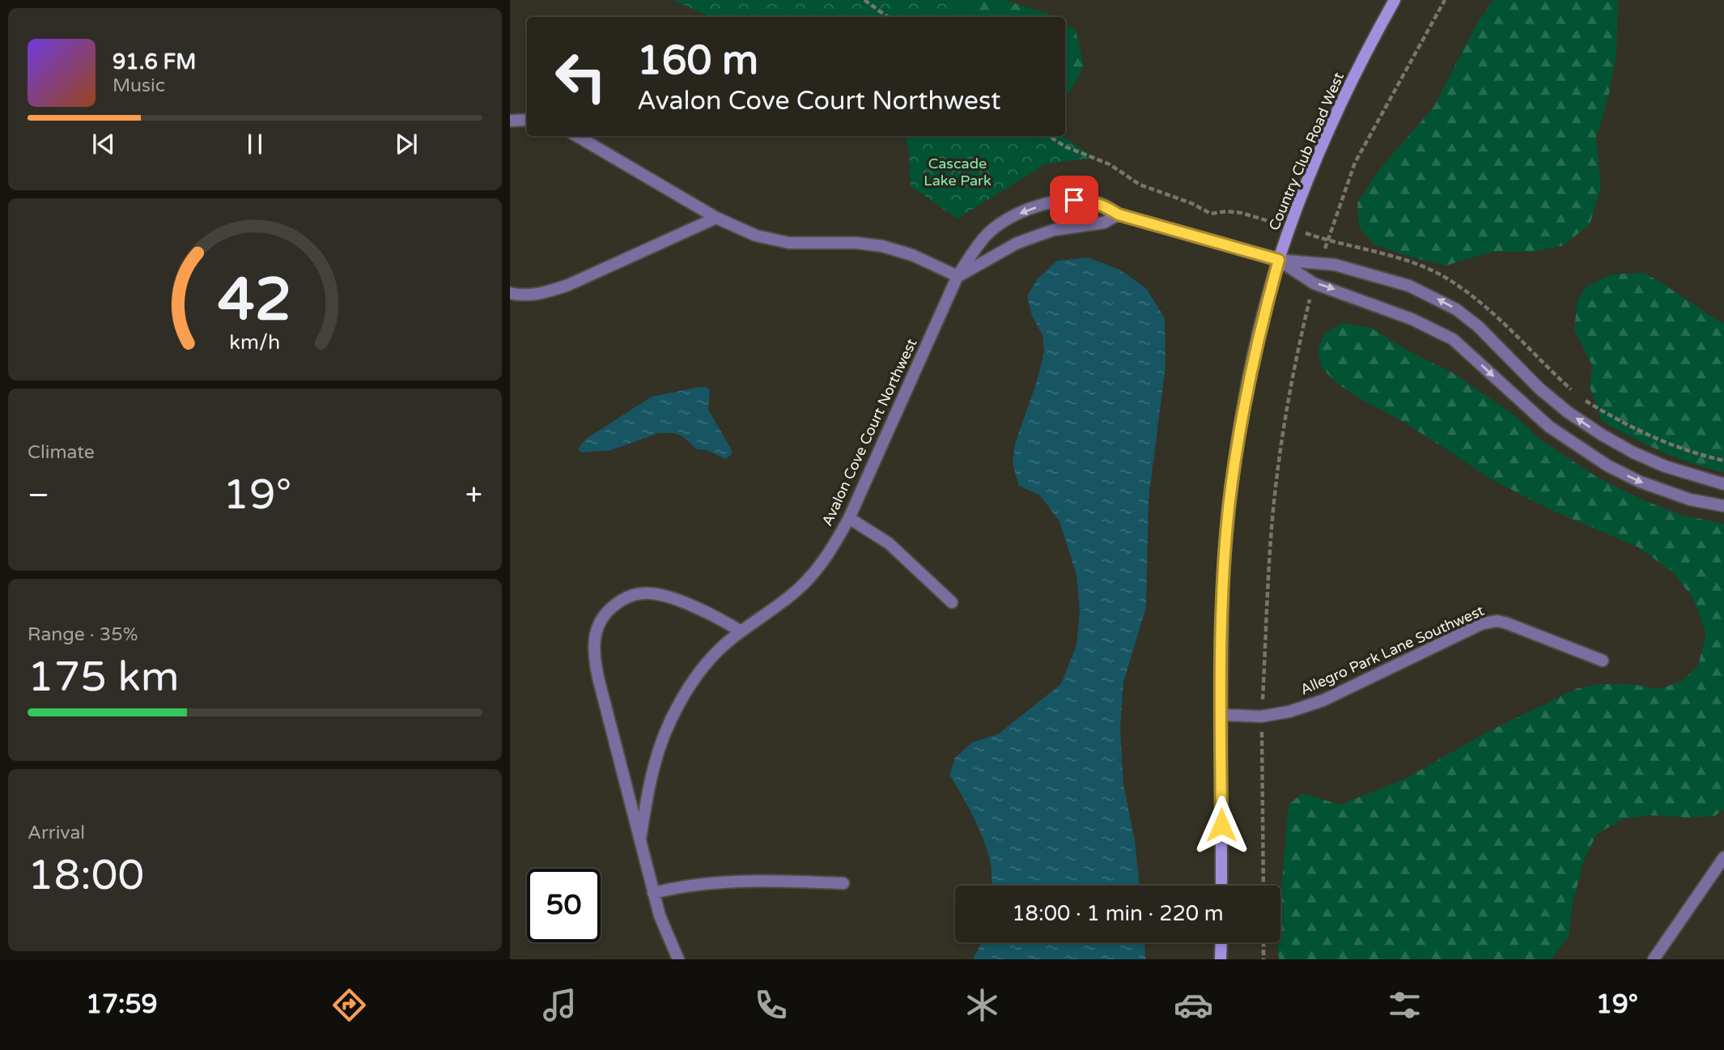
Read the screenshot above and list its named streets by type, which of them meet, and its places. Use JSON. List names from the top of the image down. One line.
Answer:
{"streets":{"main road":["Country Club Road West"],"street":["Avalon Cove Court Northwest","Allegro Park Lane Southwest"]},"crossings":[["Country Club Road West","Avalon Cove Court Northwest"],["Country Club Road West","Allegro Park Lane Southwest"]],"parks":["Cascade Lake Park"],"page":{"turn":["160 m","Avalon Cove Court Northwest"],"song":["91.6 FM","Music"],"tile":["Climate",["Range · 35%","175 km"],["Arrival","18:00"]],"heat":["−","19°","+"],"limit":"50","trip":"18:00 · 1 min · 220 m","tabs":["17:59","19°"],"gauge":["42","km/h"]}}
